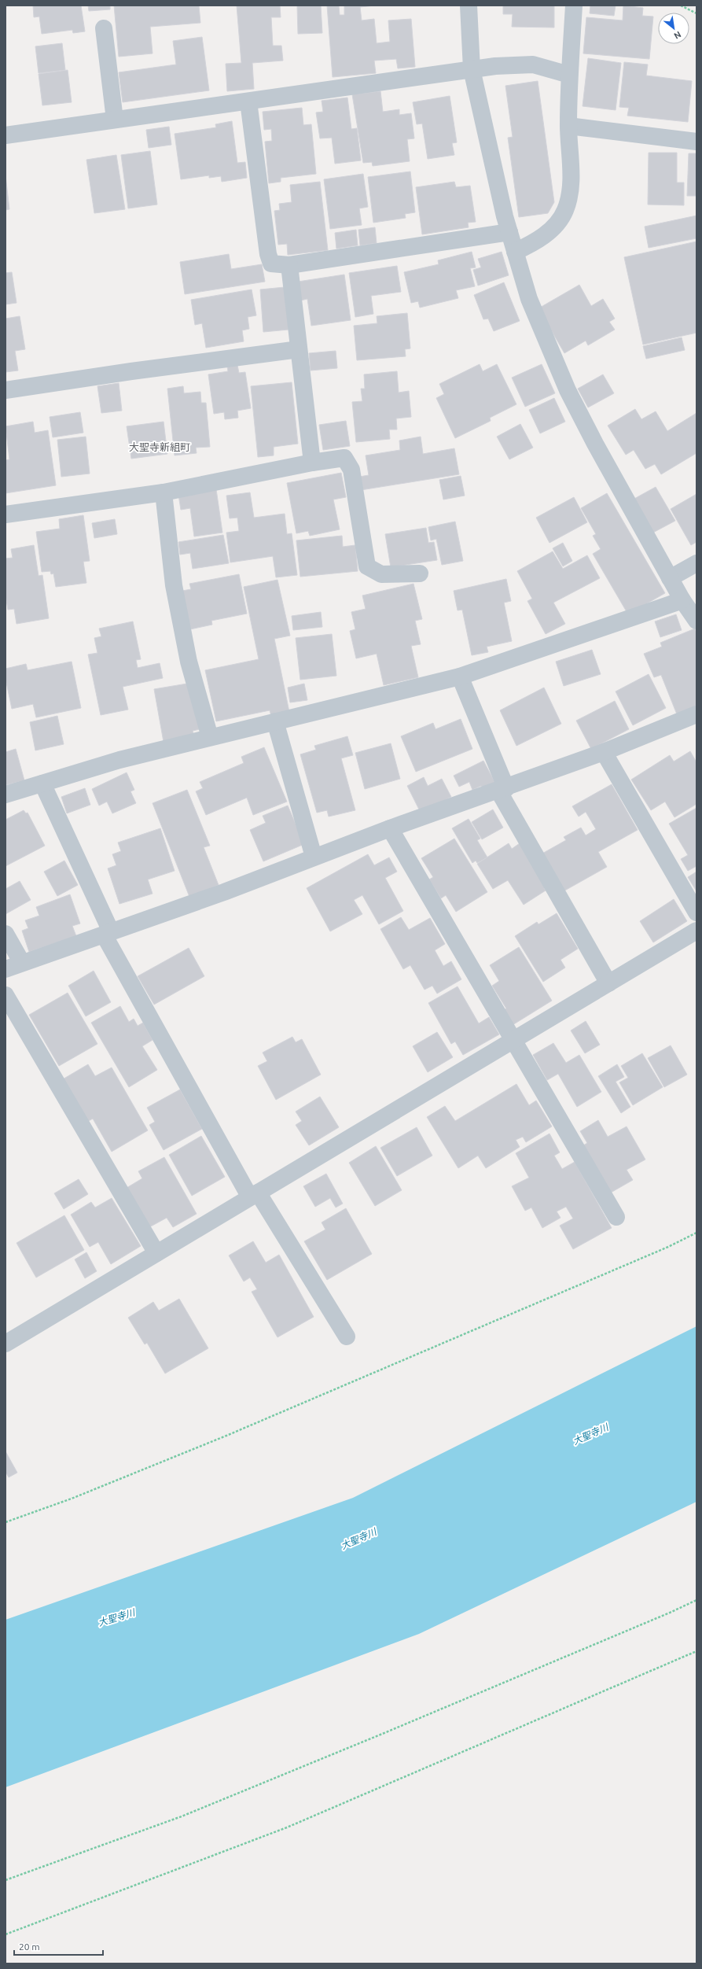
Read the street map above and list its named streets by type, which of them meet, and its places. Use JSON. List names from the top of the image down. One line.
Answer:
{"districts":["大聖寺新組町"],"water":["大聖寺川"],"scale_bar":"20 m","north":"bottom right"}
